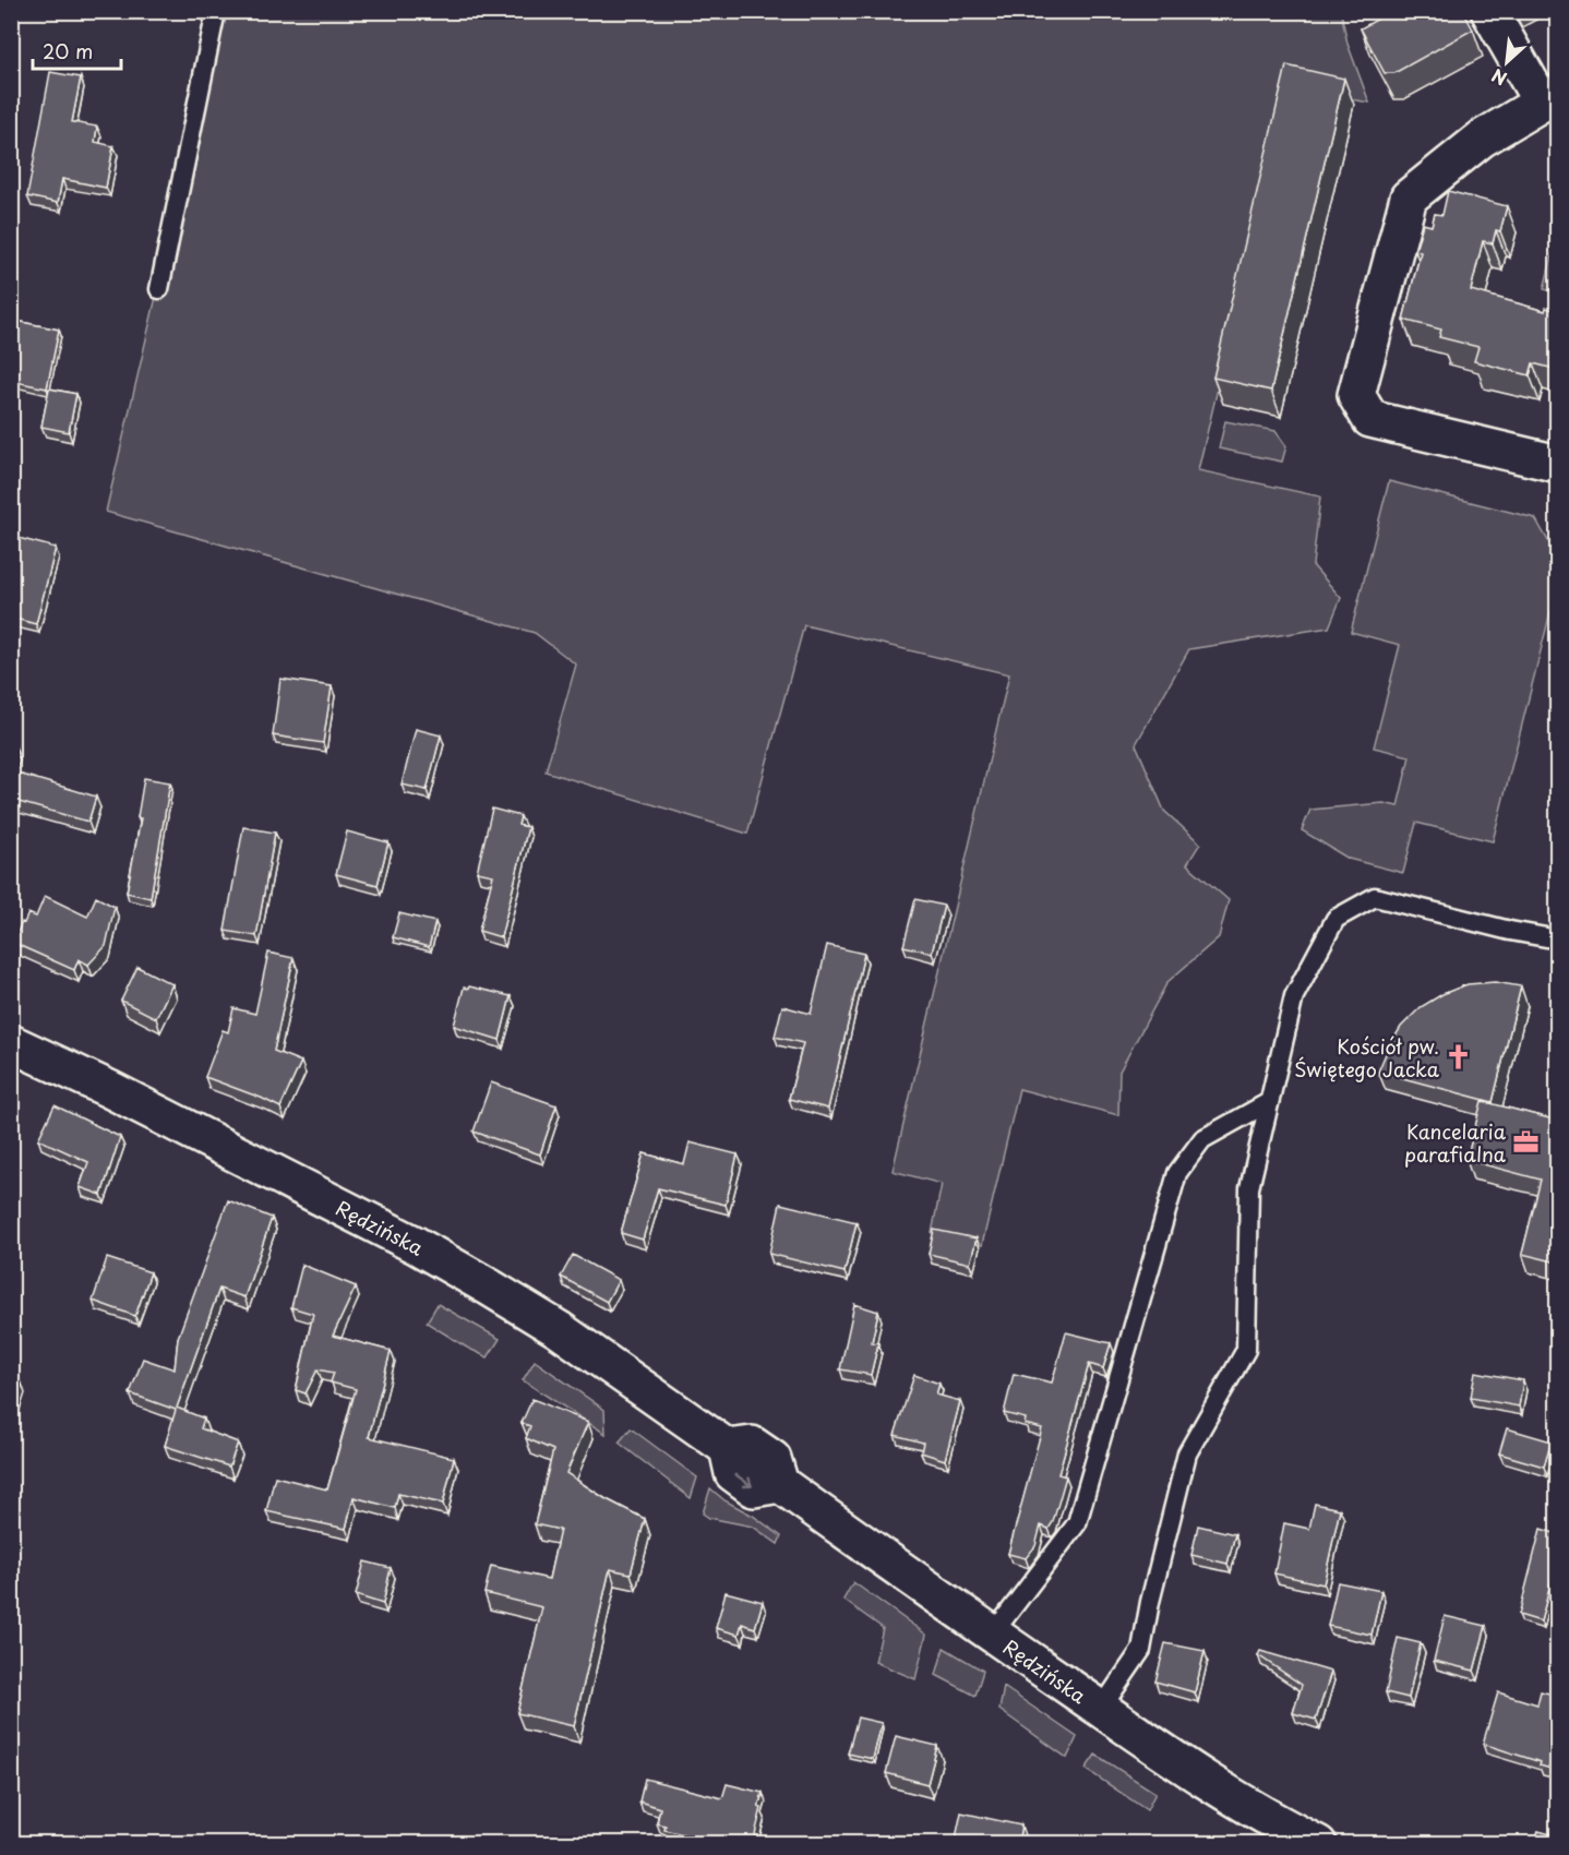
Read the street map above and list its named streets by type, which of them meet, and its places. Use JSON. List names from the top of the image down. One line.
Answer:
{"streets":{"main road":["Rędzińska"]},"places":{"church":["Kościół pw. Świętego Jacka"],"office":["Kancelaria parafialna"]},"scale_bar":"20 m","north":"bottom left"}
